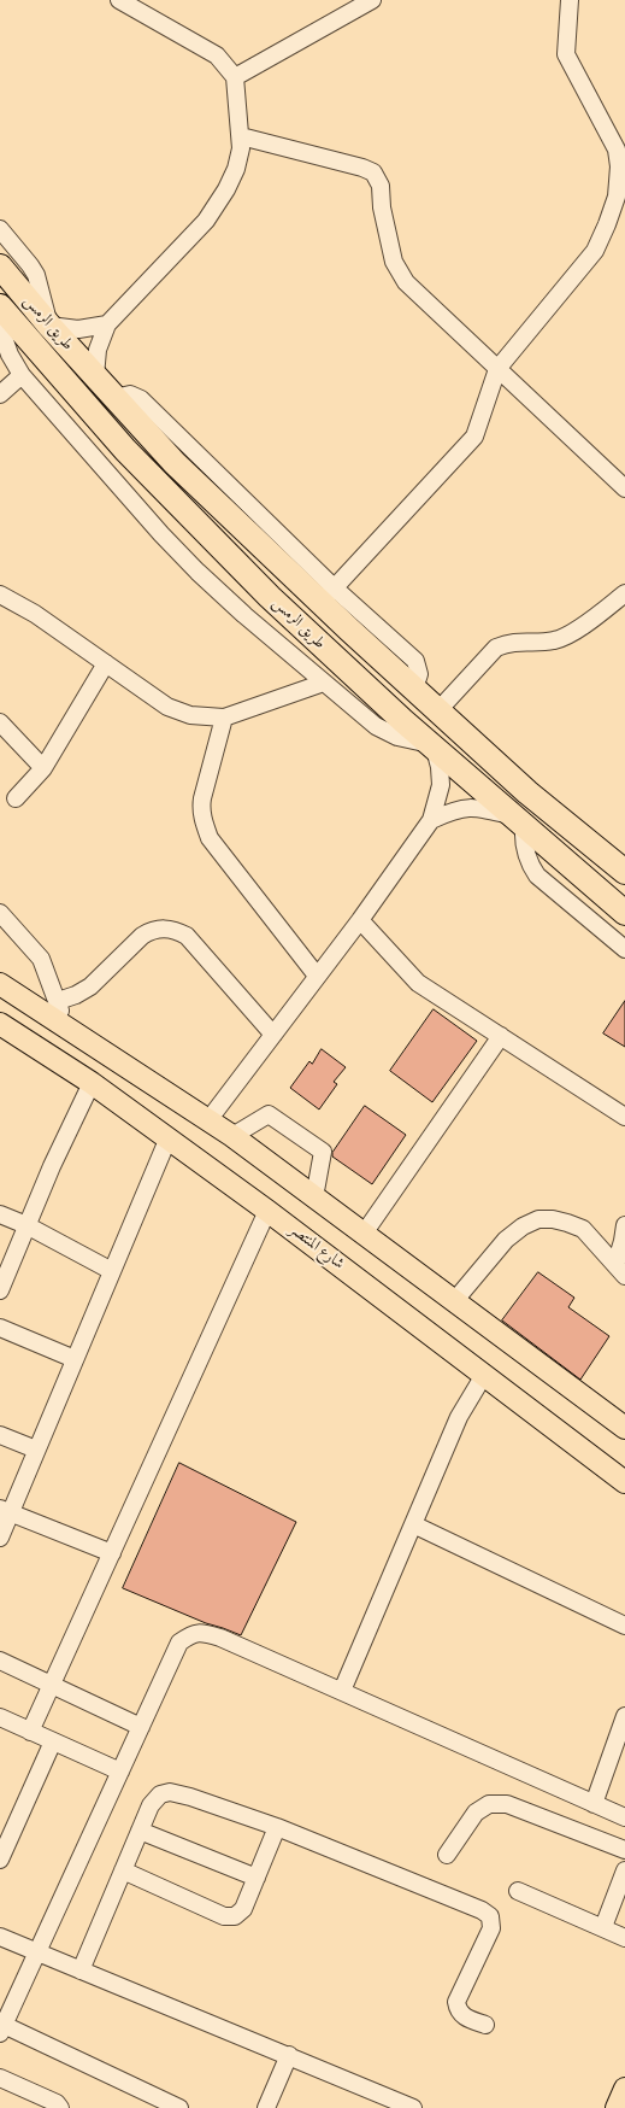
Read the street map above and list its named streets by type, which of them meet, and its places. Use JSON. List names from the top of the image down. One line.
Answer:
{"streets":{"highway":["طريق الرمس"],"main road":["شارع المنتصر"]}}
